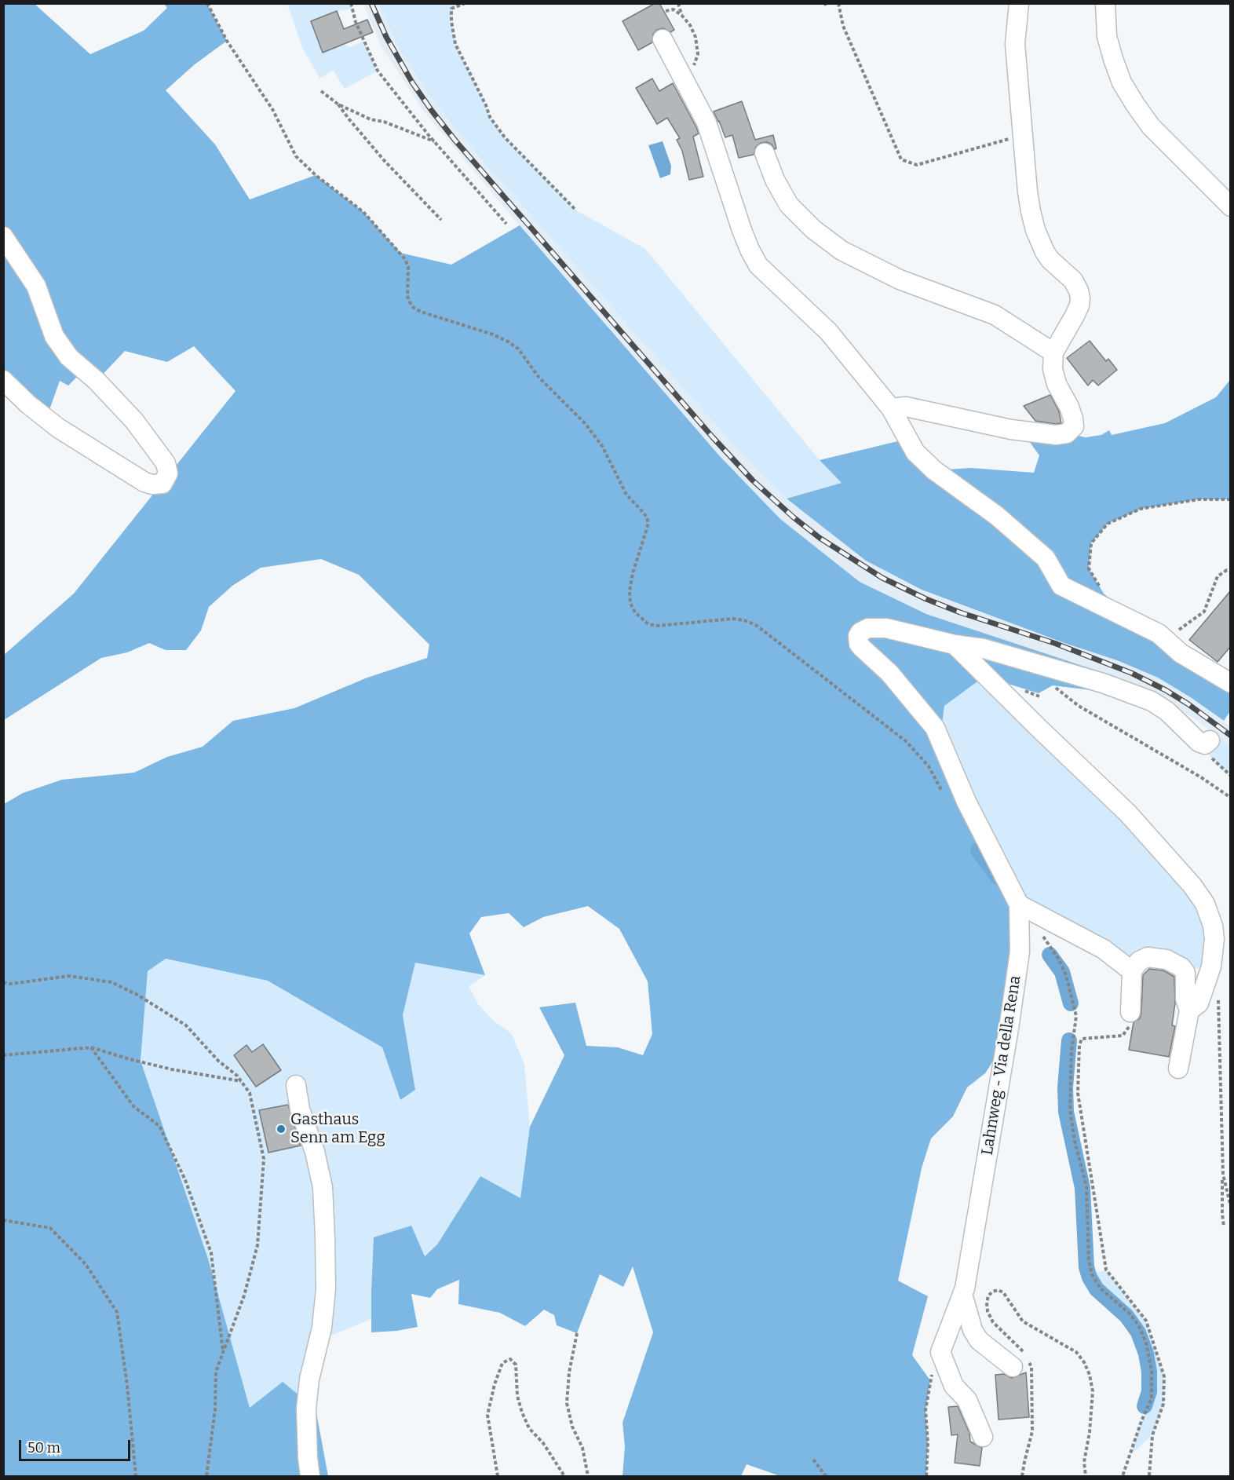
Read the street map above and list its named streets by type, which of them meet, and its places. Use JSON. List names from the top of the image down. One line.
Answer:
{"streets":{"street":["Lahnweg - Via della Rena"]},"places":["Gasthaus Senn am Egg"],"scale_bar":"50 m"}
